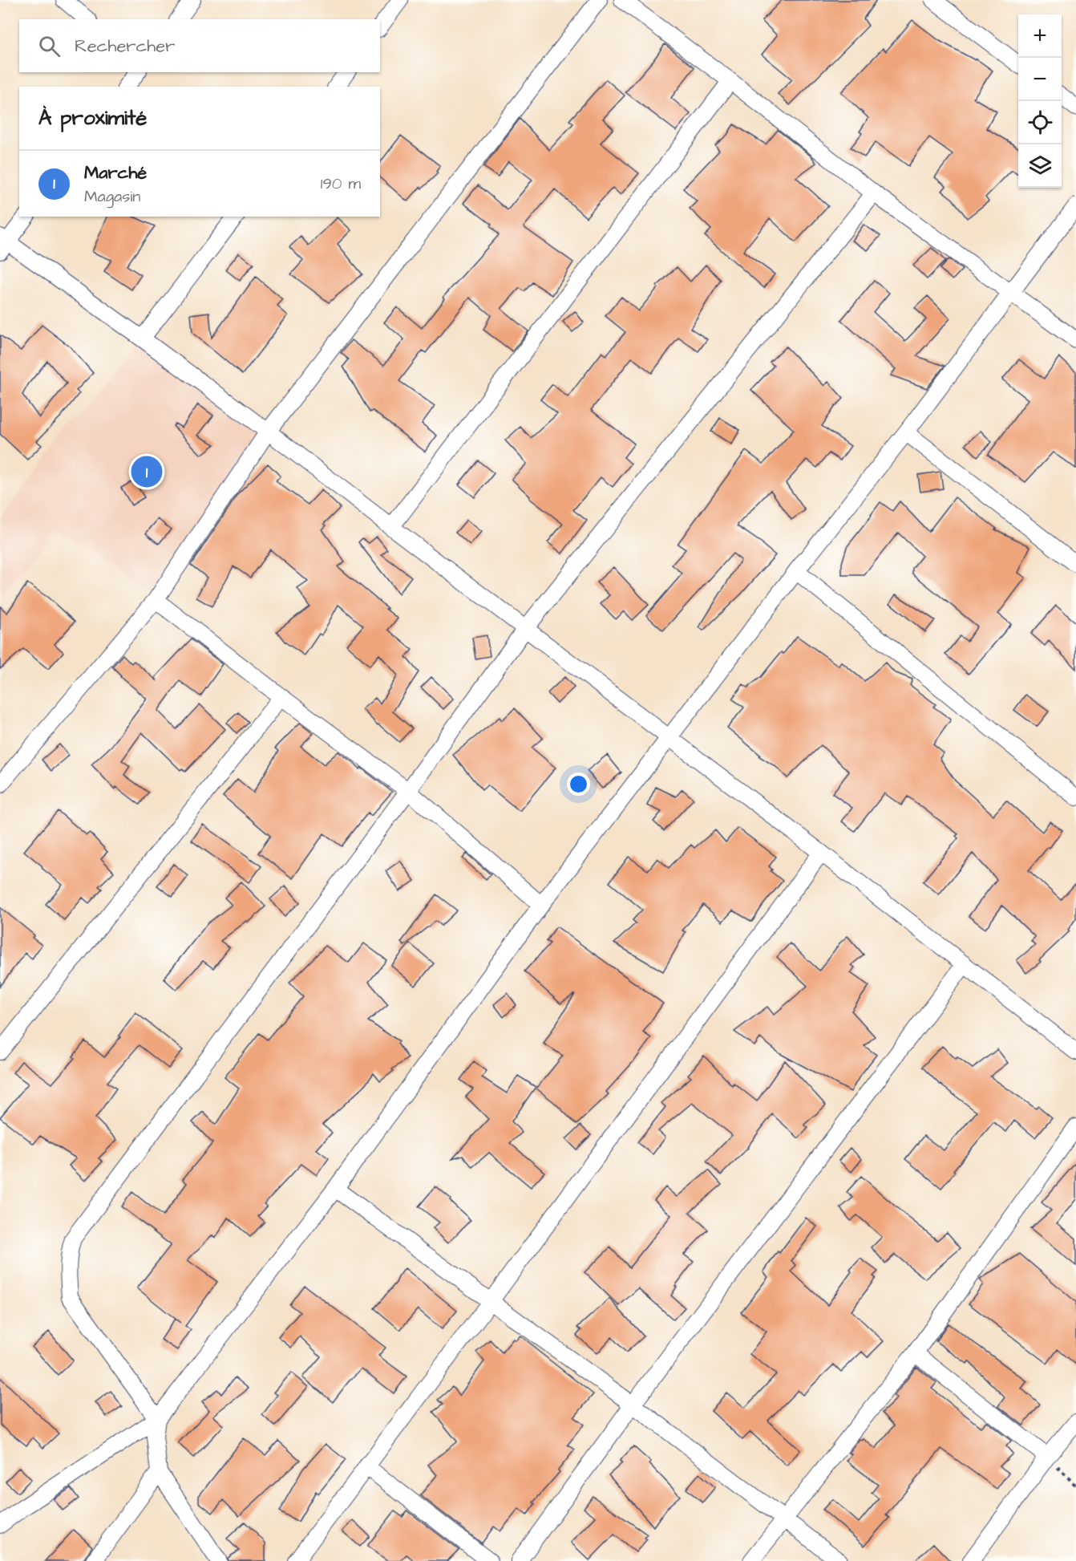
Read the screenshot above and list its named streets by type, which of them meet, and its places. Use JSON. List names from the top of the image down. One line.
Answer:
{"page":{"map_buttons":["+","−"],"search":"Rechercher","heading":"À proximité","list":[{"mark":"1","name":"Marché","note":"Magasin","value":"190 m"}],"pins":"1"}}
